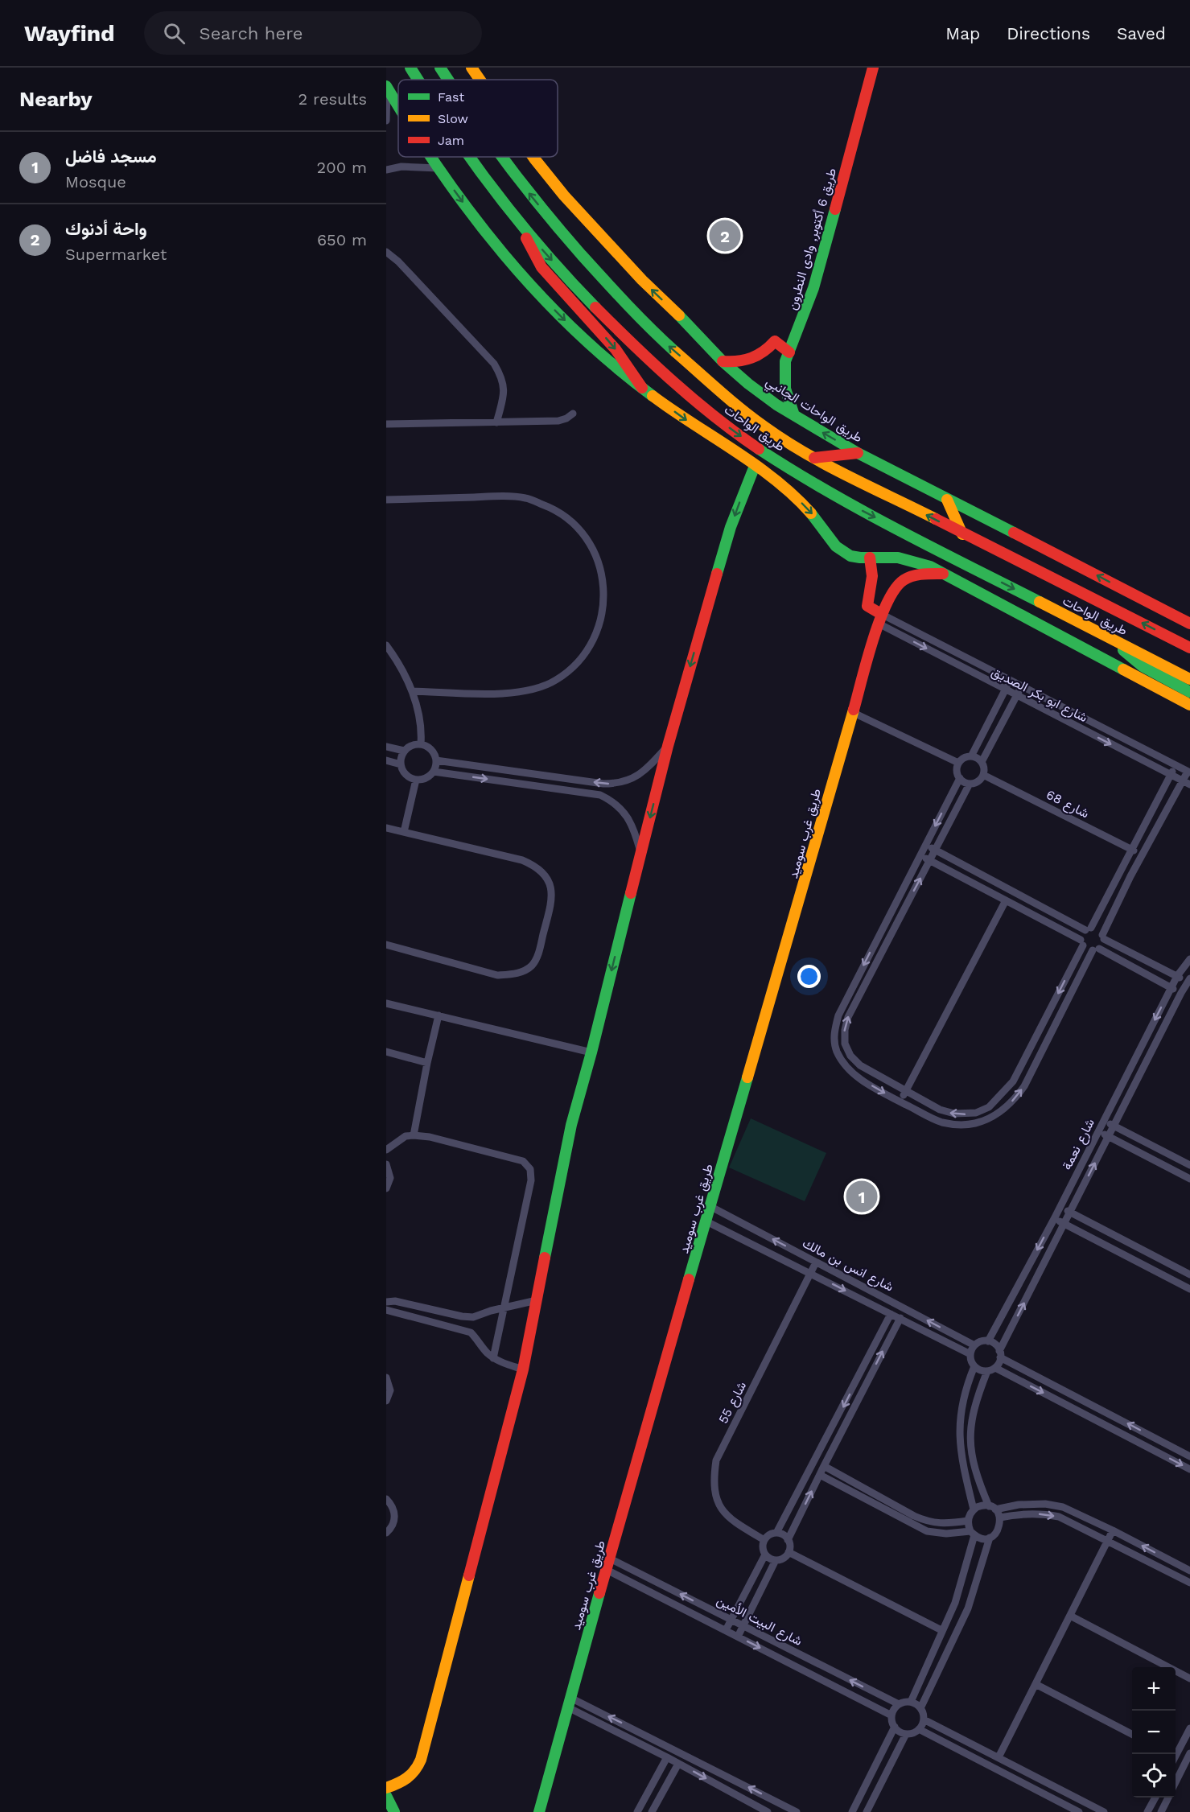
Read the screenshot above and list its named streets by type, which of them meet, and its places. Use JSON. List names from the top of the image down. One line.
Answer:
{"streets":{"main road":["طريق 6 أكتوبر, وادى النطرون","طريق الواحات الجانبي","طريق الواحات","طريق غرب سوميد"],"street":["شارع ابو بكر الصديق","شارع 68","شارع نعمة","شارع انس بن مالك","شارع 55","شارع البيت الأمين"]},"crossings":[["طريق 6 أكتوبر, وادى النطرون","طريق الواحات الجانبي"],["شارع ابو بكر الصديق","طريق غرب سوميد"],["طريق غرب سوميد","شارع انس بن مالك"],["طريق غرب سوميد","شارع البيت الأمين"],["شارع نعمة","شارع انس بن مالك"],["شارع انس بن مالك","شارع 55"]],"legend":["Fast","Slow","Jam"],"page":{"header":"Wayfind","search":"Search here","nav":["Map","Directions","Saved"],"heading":["Nearby","2 results"],"list":[{"mark":"1","name":"مسجد فاضل","note":"Mosque","value":"200 m"},{"mark":"2","name":"واحة أدنوك","note":"Supermarket","value":"650 m"}],"pins":["2","1"],"map_buttons":["+","−"]}}
